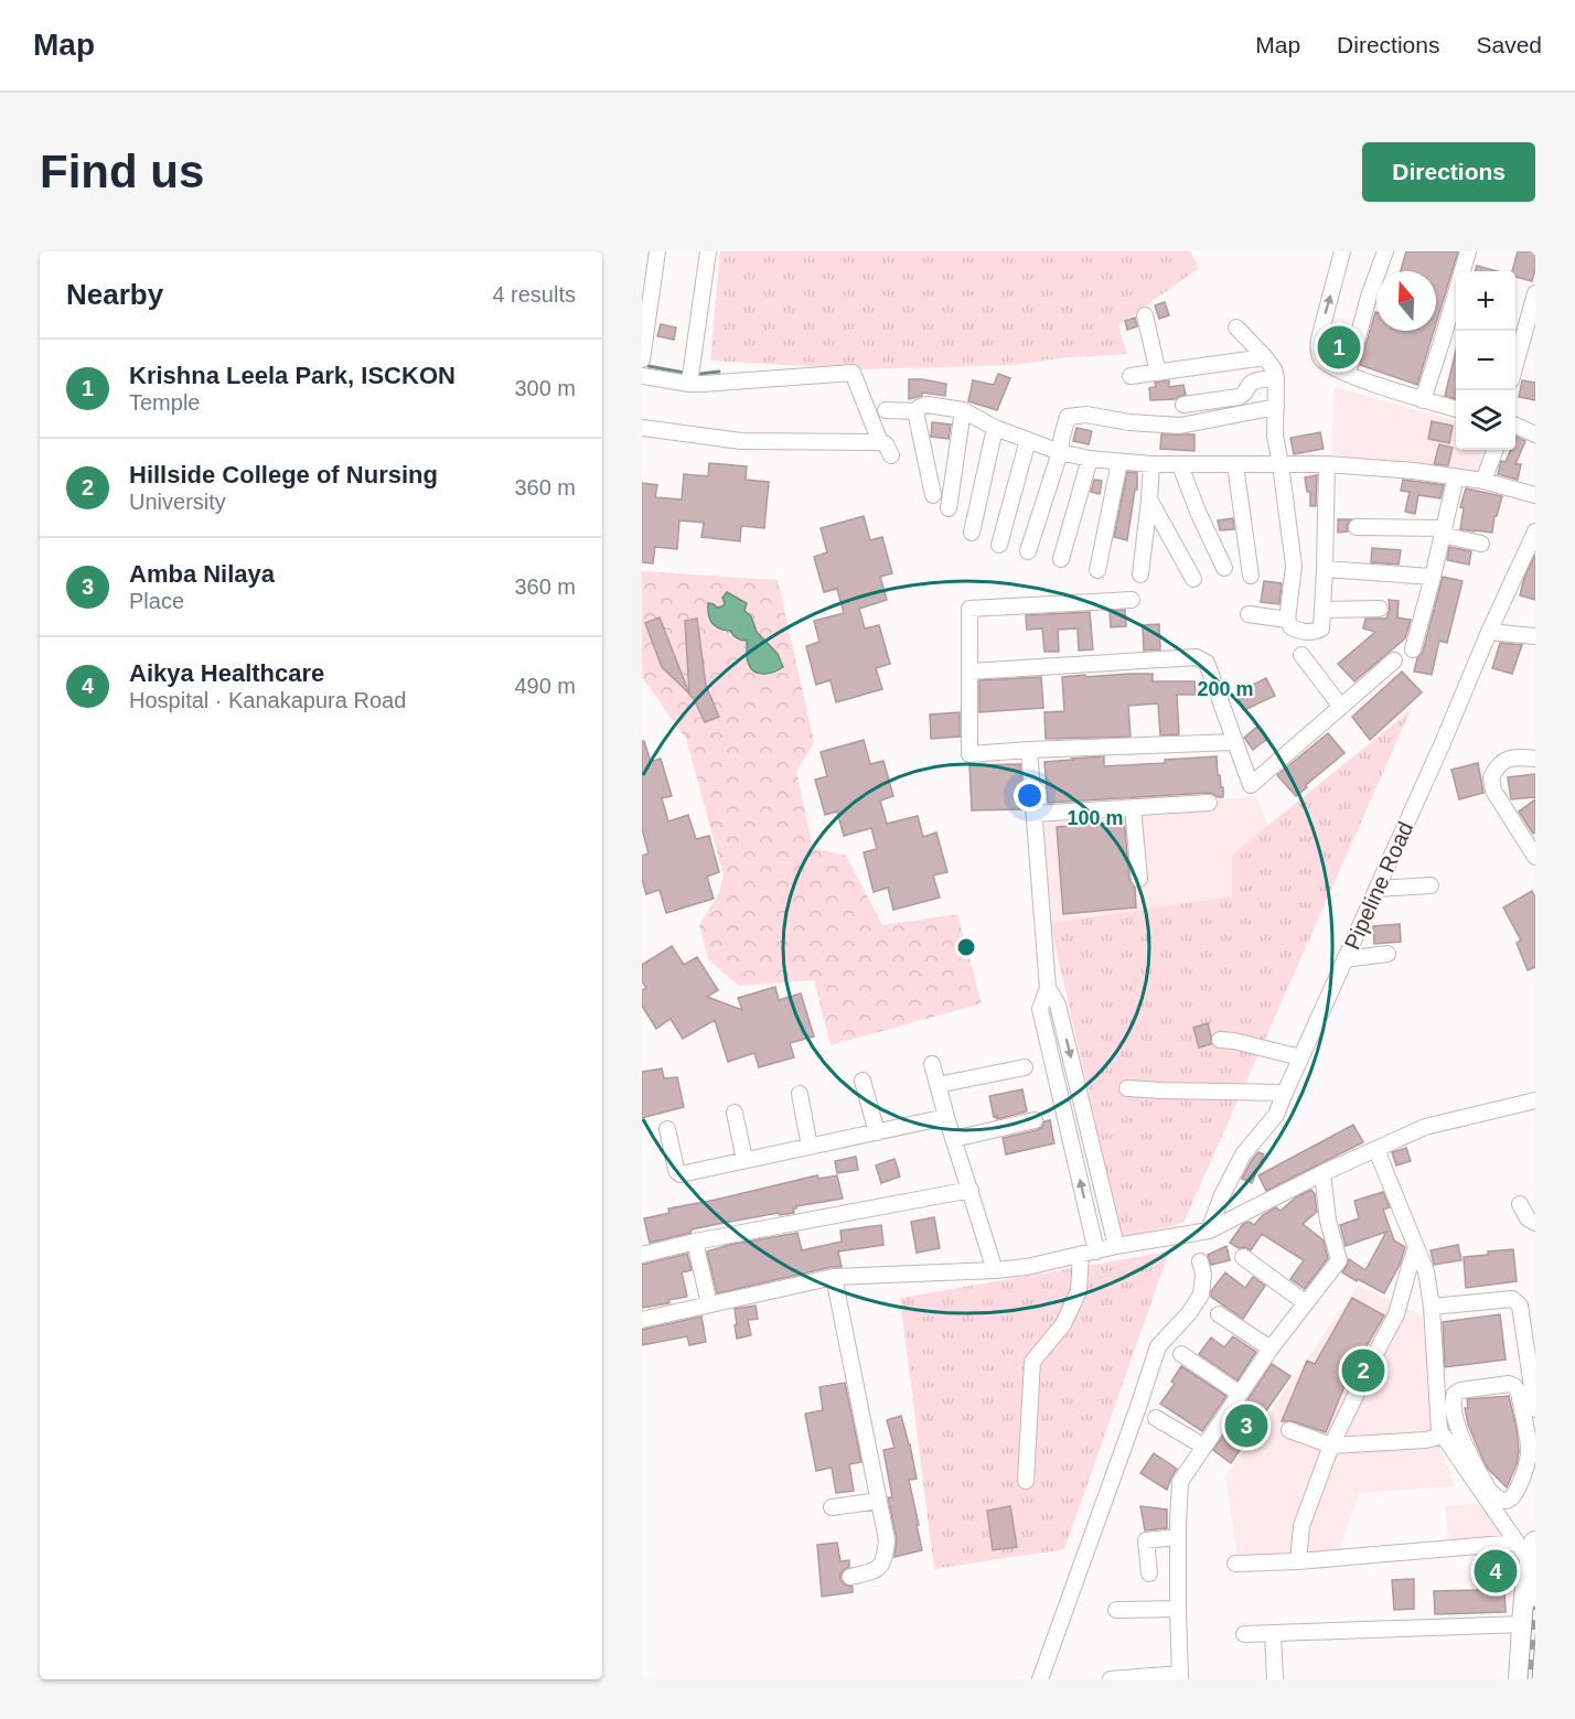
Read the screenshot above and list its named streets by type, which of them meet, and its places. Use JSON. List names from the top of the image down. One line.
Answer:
{"streets":{"street":["Pipeline Road"]},"north":"top","page":{"header":"Map","nav":["Map","Directions","Saved"],"buttons":"Directions","title":"Find us","heading":["Nearby","4 results"],"map_buttons":["+","−"],"pins":["1","2","3","4"],"list":[{"mark":"1","name":"Krishna Leela Park, ISCKON","note":"Temple","value":"300 m"},{"mark":"2","name":"Hillside College of Nursing","note":"University","value":"360 m"},{"mark":"3","name":"Amba Nilaya","note":"Place","value":"360 m"},{"mark":"4","name":"Aikya Healthcare","note":"Hospital · Kanakapura Road","value":"490 m"}]},"rings":["200 m","100 m"]}
